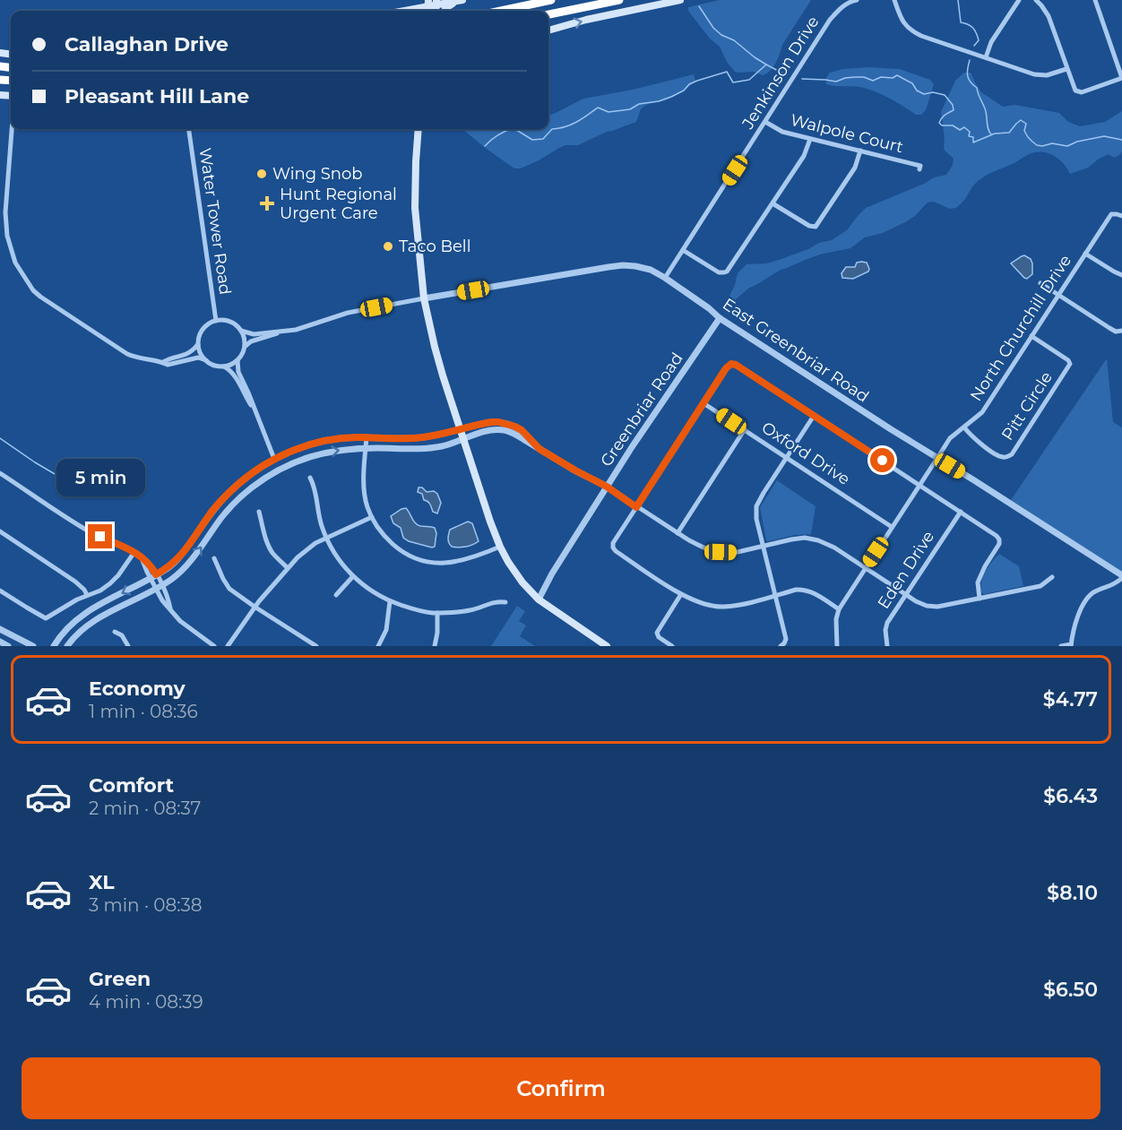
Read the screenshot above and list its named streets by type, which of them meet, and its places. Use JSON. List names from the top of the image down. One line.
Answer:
{"streets":{"street":["Jenkinson Drive","Walpole Court","Water Tower Road","North Churchill Drive","East Greenbriar Road","Pitt Circle","Greenbriar Road","Oxford Drive","Eden Drive"]},"crossings":[["Jenkinson Drive","Walpole Court"],["Jenkinson Drive","East Greenbriar Road"],["North Churchill Drive","East Greenbriar Road"],["North Churchill Drive","Pitt Circle"],["North Churchill Drive","Oxford Drive"],["East Greenbriar Road","Greenbriar Road"]],"places":{"other":["Wing Snob","Taco Bell"],"health":["Hunt Regional Urgent Care"]},"page":{"banner":["Callaghan Drive","Pleasant Hill Lane"],"bubble":"5 min","list":[{"name":"Economy","note":"1 min · 08:36","value":"$4.77"},{"name":"Comfort","note":"2 min · 08:37","value":"$6.43"},{"name":"XL","note":"3 min · 08:38","value":"$8.10"},{"name":"Green","note":"4 min · 08:39","value":"$6.50"}],"buttons":"Confirm"}}
